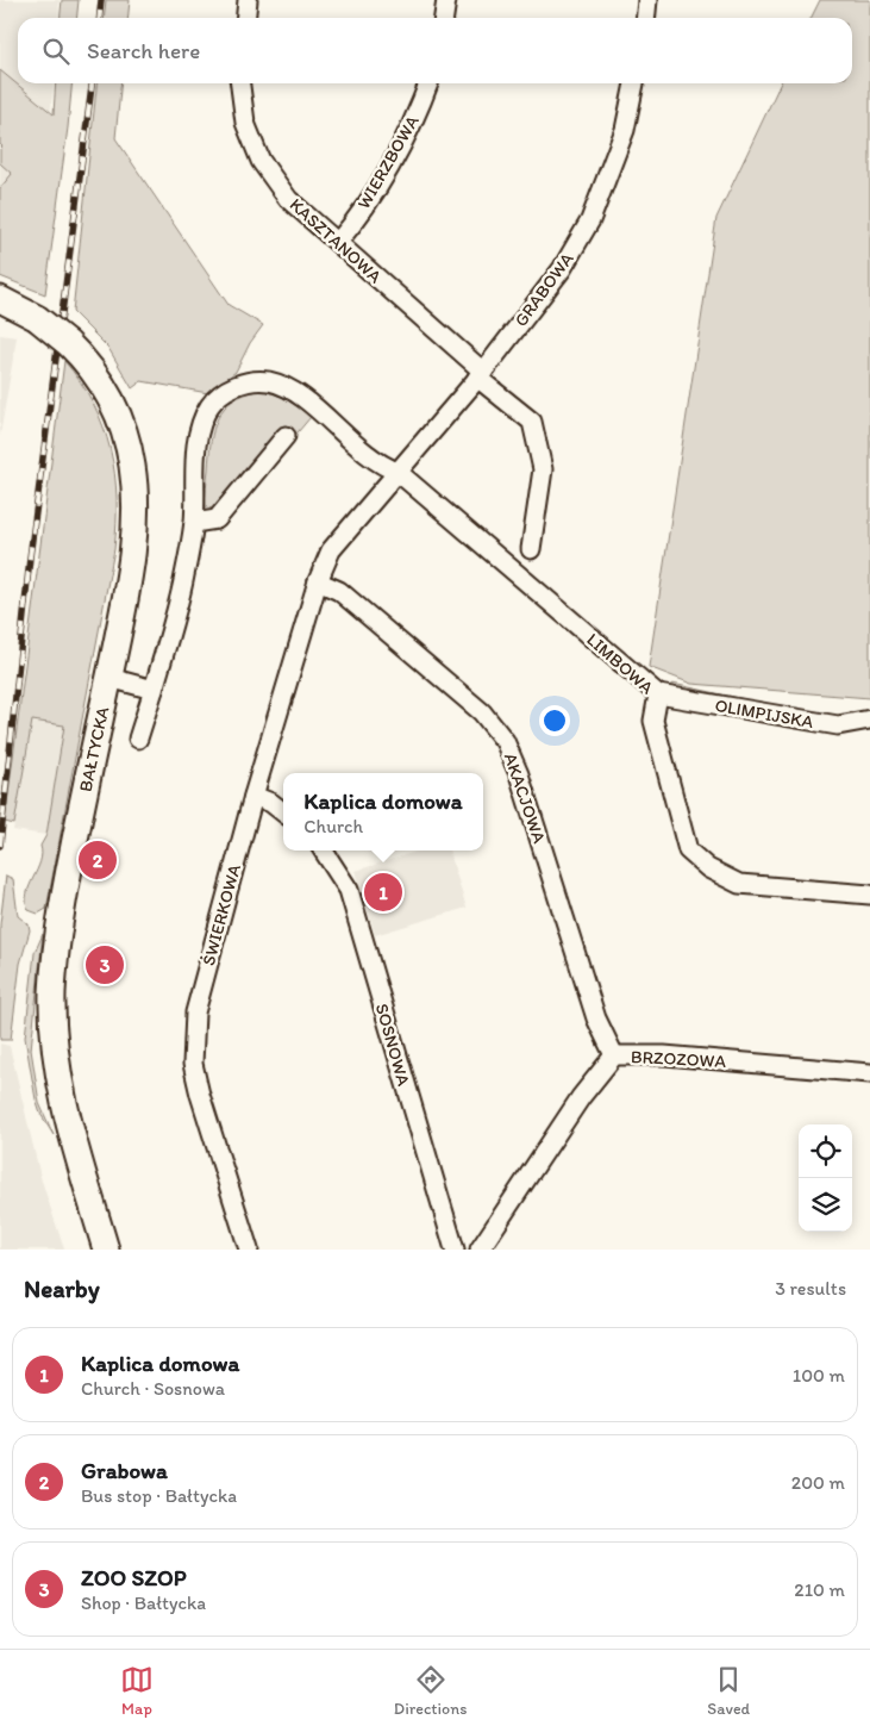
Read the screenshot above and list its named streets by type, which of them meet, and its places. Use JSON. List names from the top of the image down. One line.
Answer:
{"streets":{"main road":["BAŁTYCKA"],"street":["WIERZBOWA","KASZTANOWA","GRABOWA","LIMBOWA","OLIMPIJSKA","AKACJOWA","ŚWIERKOWA","SOSNOWA","BRZOZOWA"]},"crossings":[["WIERZBOWA","KASZTANOWA"],["KASZTANOWA","GRABOWA"],["GRABOWA","LIMBOWA"],["GRABOWA","AKACJOWA"],["GRABOWA","ŚWIERKOWA"],["LIMBOWA","OLIMPIJSKA"],["AKACJOWA","ŚWIERKOWA"],["AKACJOWA","BRZOZOWA"]],"page":{"search":"Search here","popup":["Kaplica domowa","Church"],"pins":["2","1","3"],"heading":["Nearby","3 results"],"list":[{"mark":"1","name":"Kaplica domowa","note":"Church · Sosnowa","value":"100 m"},{"mark":"2","name":"Grabowa","note":"Bus stop · Bałtycka","value":"200 m"},{"mark":"3","name":"ZOO SZOP","note":"Shop · Bałtycka","value":"210 m"}],"nav":["Map","Directions","Saved"]}}
